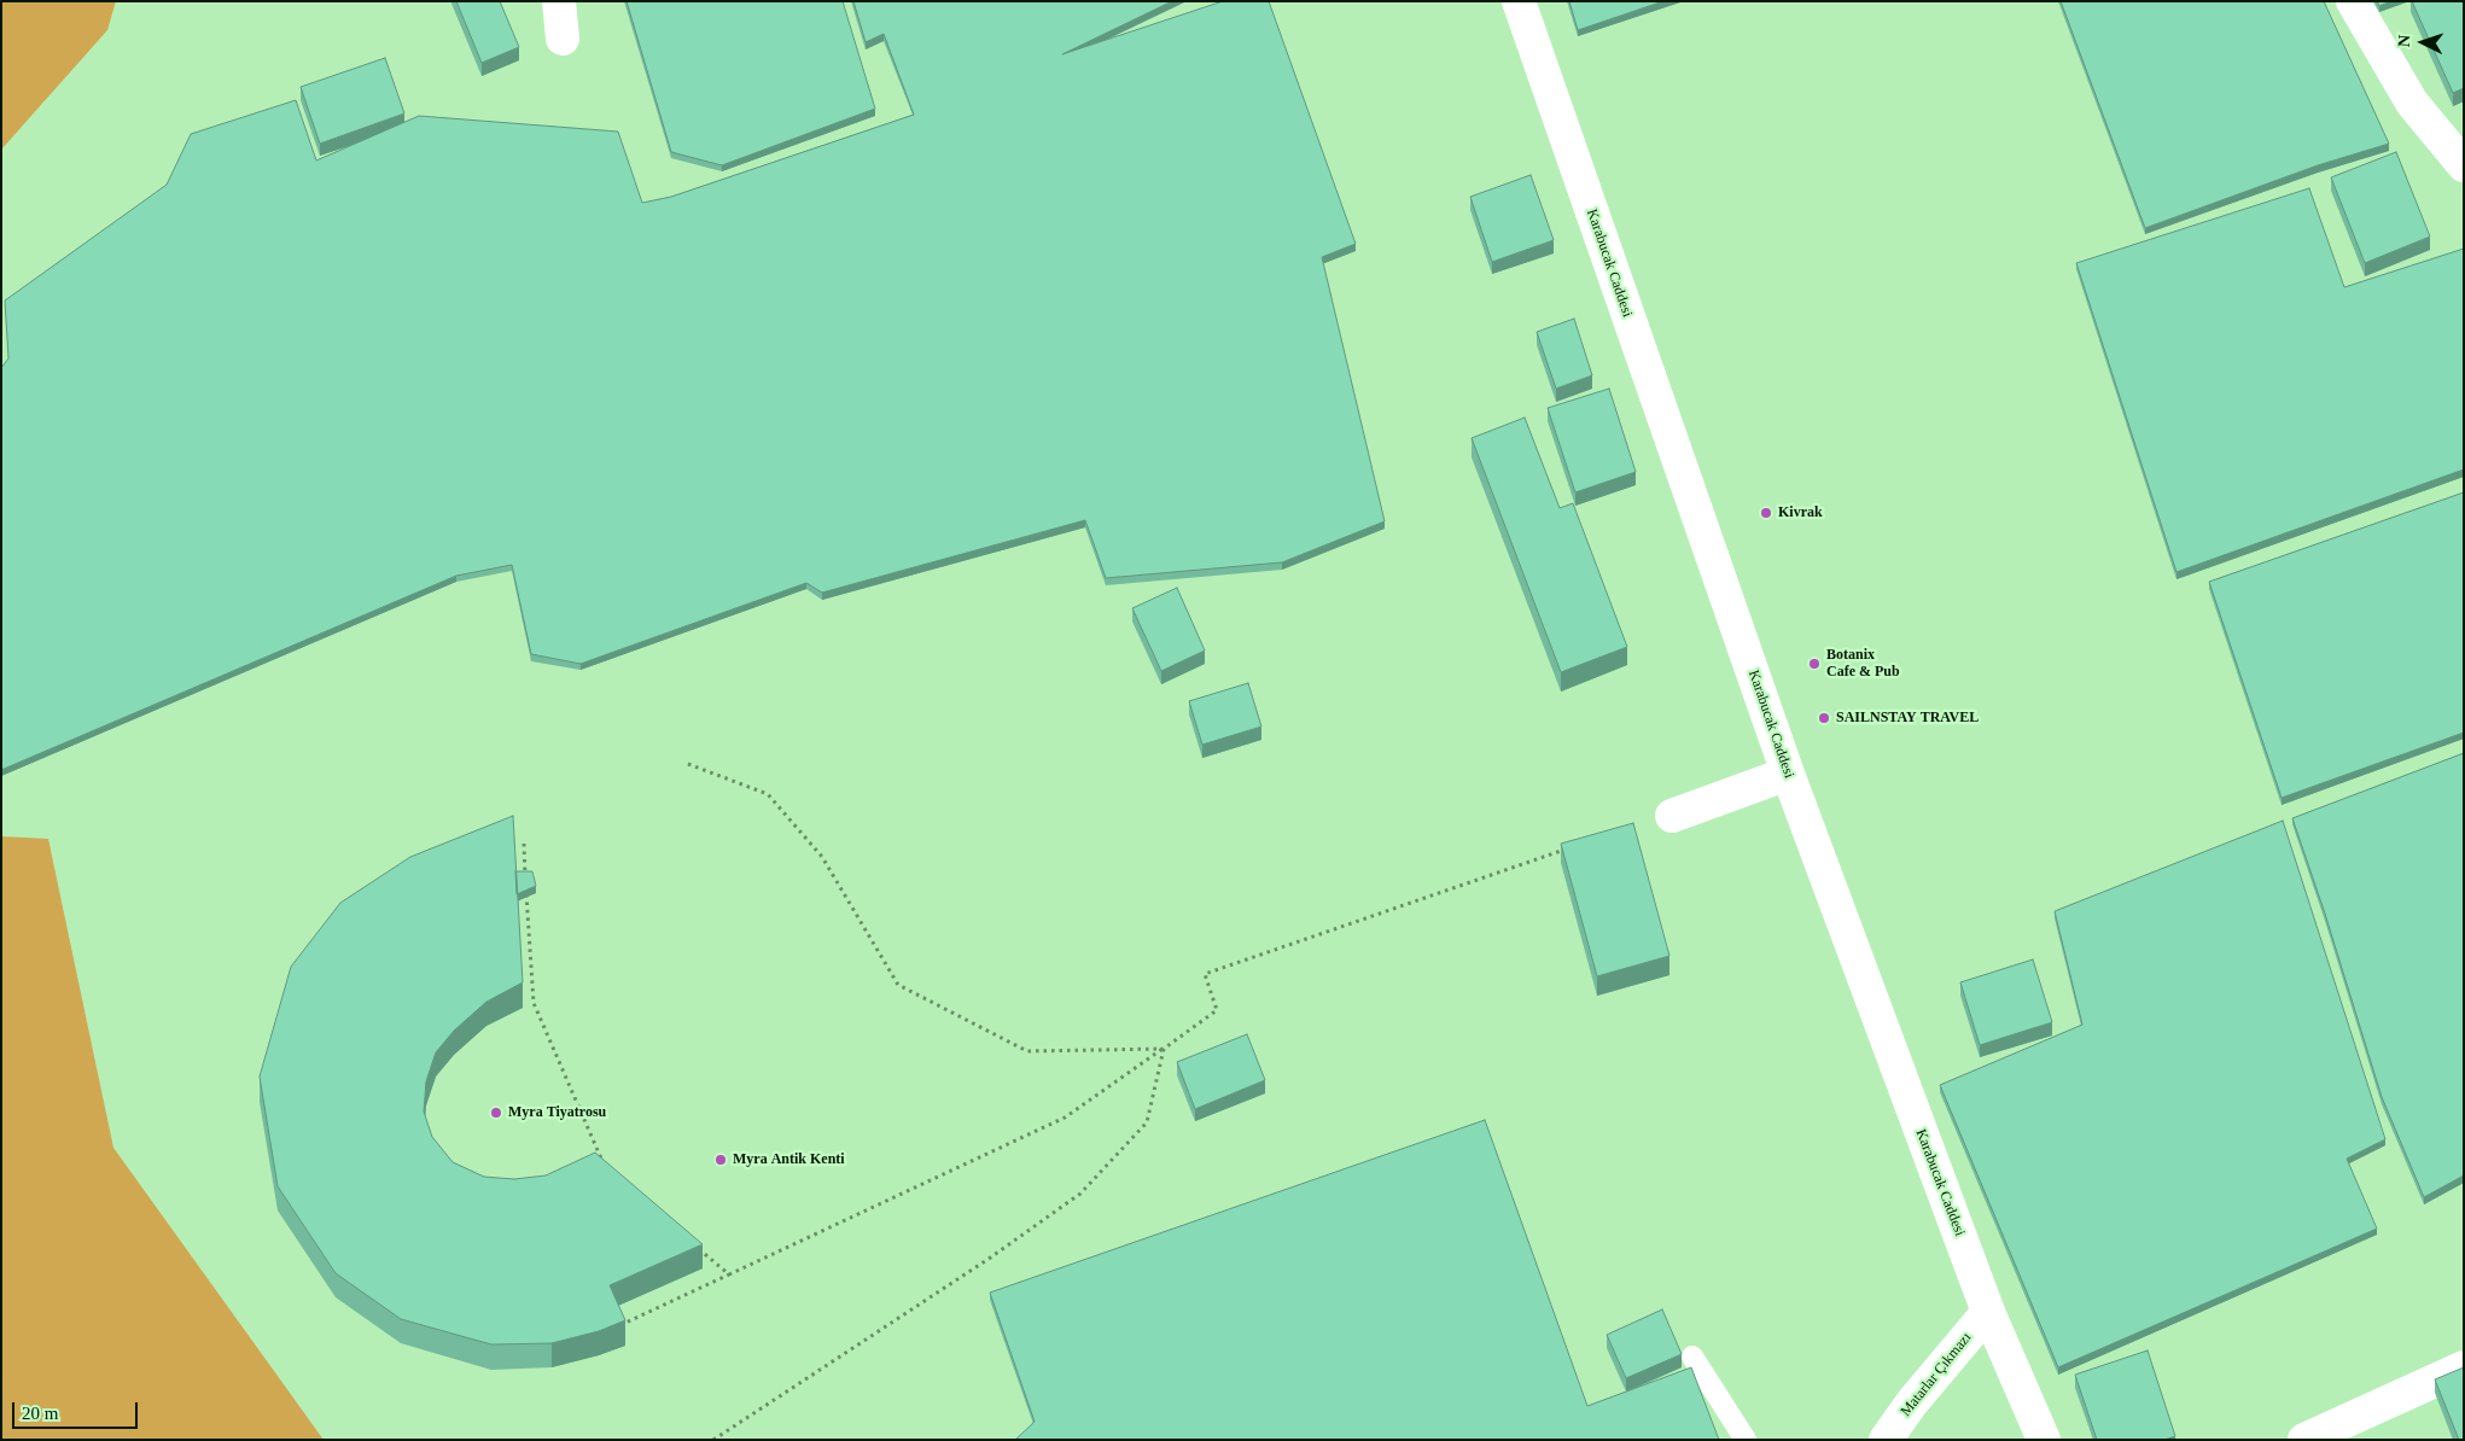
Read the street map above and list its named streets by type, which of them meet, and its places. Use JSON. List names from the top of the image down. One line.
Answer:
{"streets":{"street":["Karabucak Caddesi","Matarlar Çıkmazı"]},"crossings":[["Karabucak Caddesi","Matarlar Çıkmazı"]],"places":["Kivrak","Botanix Cafe & Pub","SAILNSTAY TRAVEL","Myra Tiyatrosu","Myra Antik Kenti"],"scale_bar":"20 m","north":"left"}
